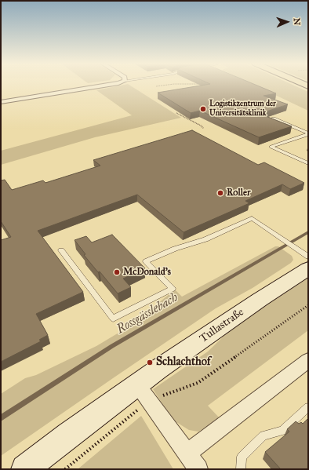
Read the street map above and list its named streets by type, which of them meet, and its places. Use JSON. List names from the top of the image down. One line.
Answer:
{"streets":{"street":["Tullastraße"]},"water":["Rossgässlebach"],"places":["Logistikzentrum der Universitätsklinik","Roller","McDonald's","Schlachthof"],"north":"right"}
